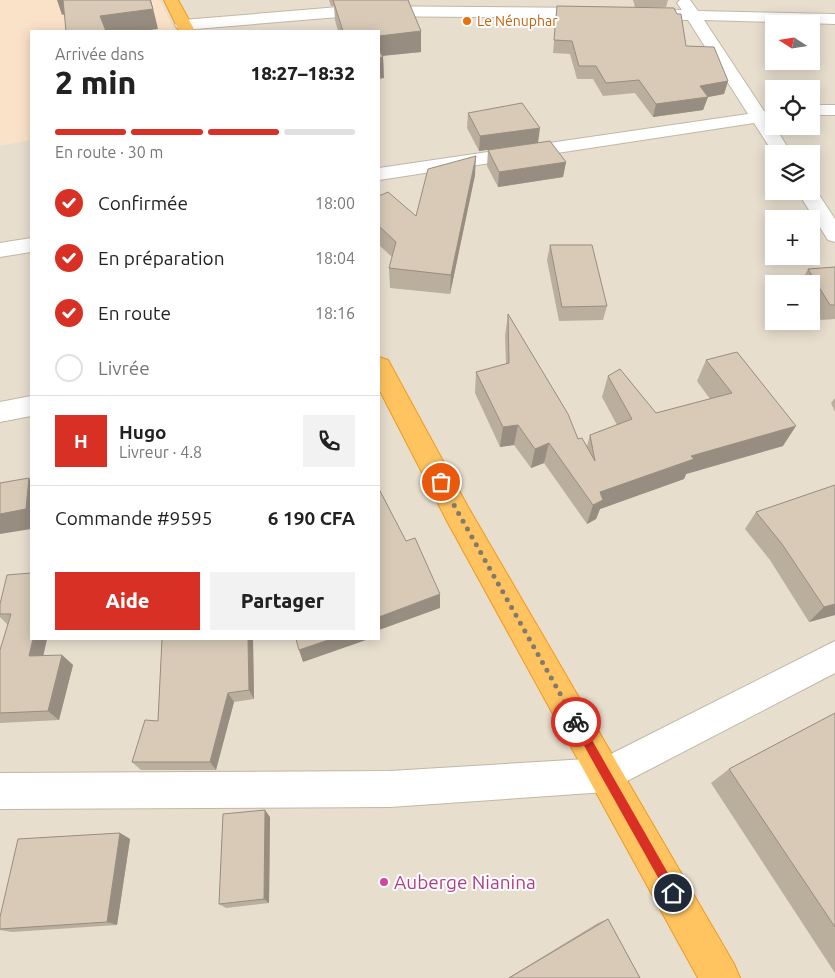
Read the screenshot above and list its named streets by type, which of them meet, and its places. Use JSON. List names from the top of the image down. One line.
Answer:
{"places":["Le Nénuphar","Auberge Nianina"],"north":"left","page":{"map_buttons":["+","−"],"heading":["2 min","Arrivée dans","18:27–18:32"],"panel":["Hugo","Livreur · 4.8","Commande #9595","6 190 CFA"],"bar":"En route · 30 m","list":[["Confirmée","18:00"],["En préparation","18:04"],["En route","18:16"],"Livrée"],"round":"H","buttons":["Aide","Partager"]}}
